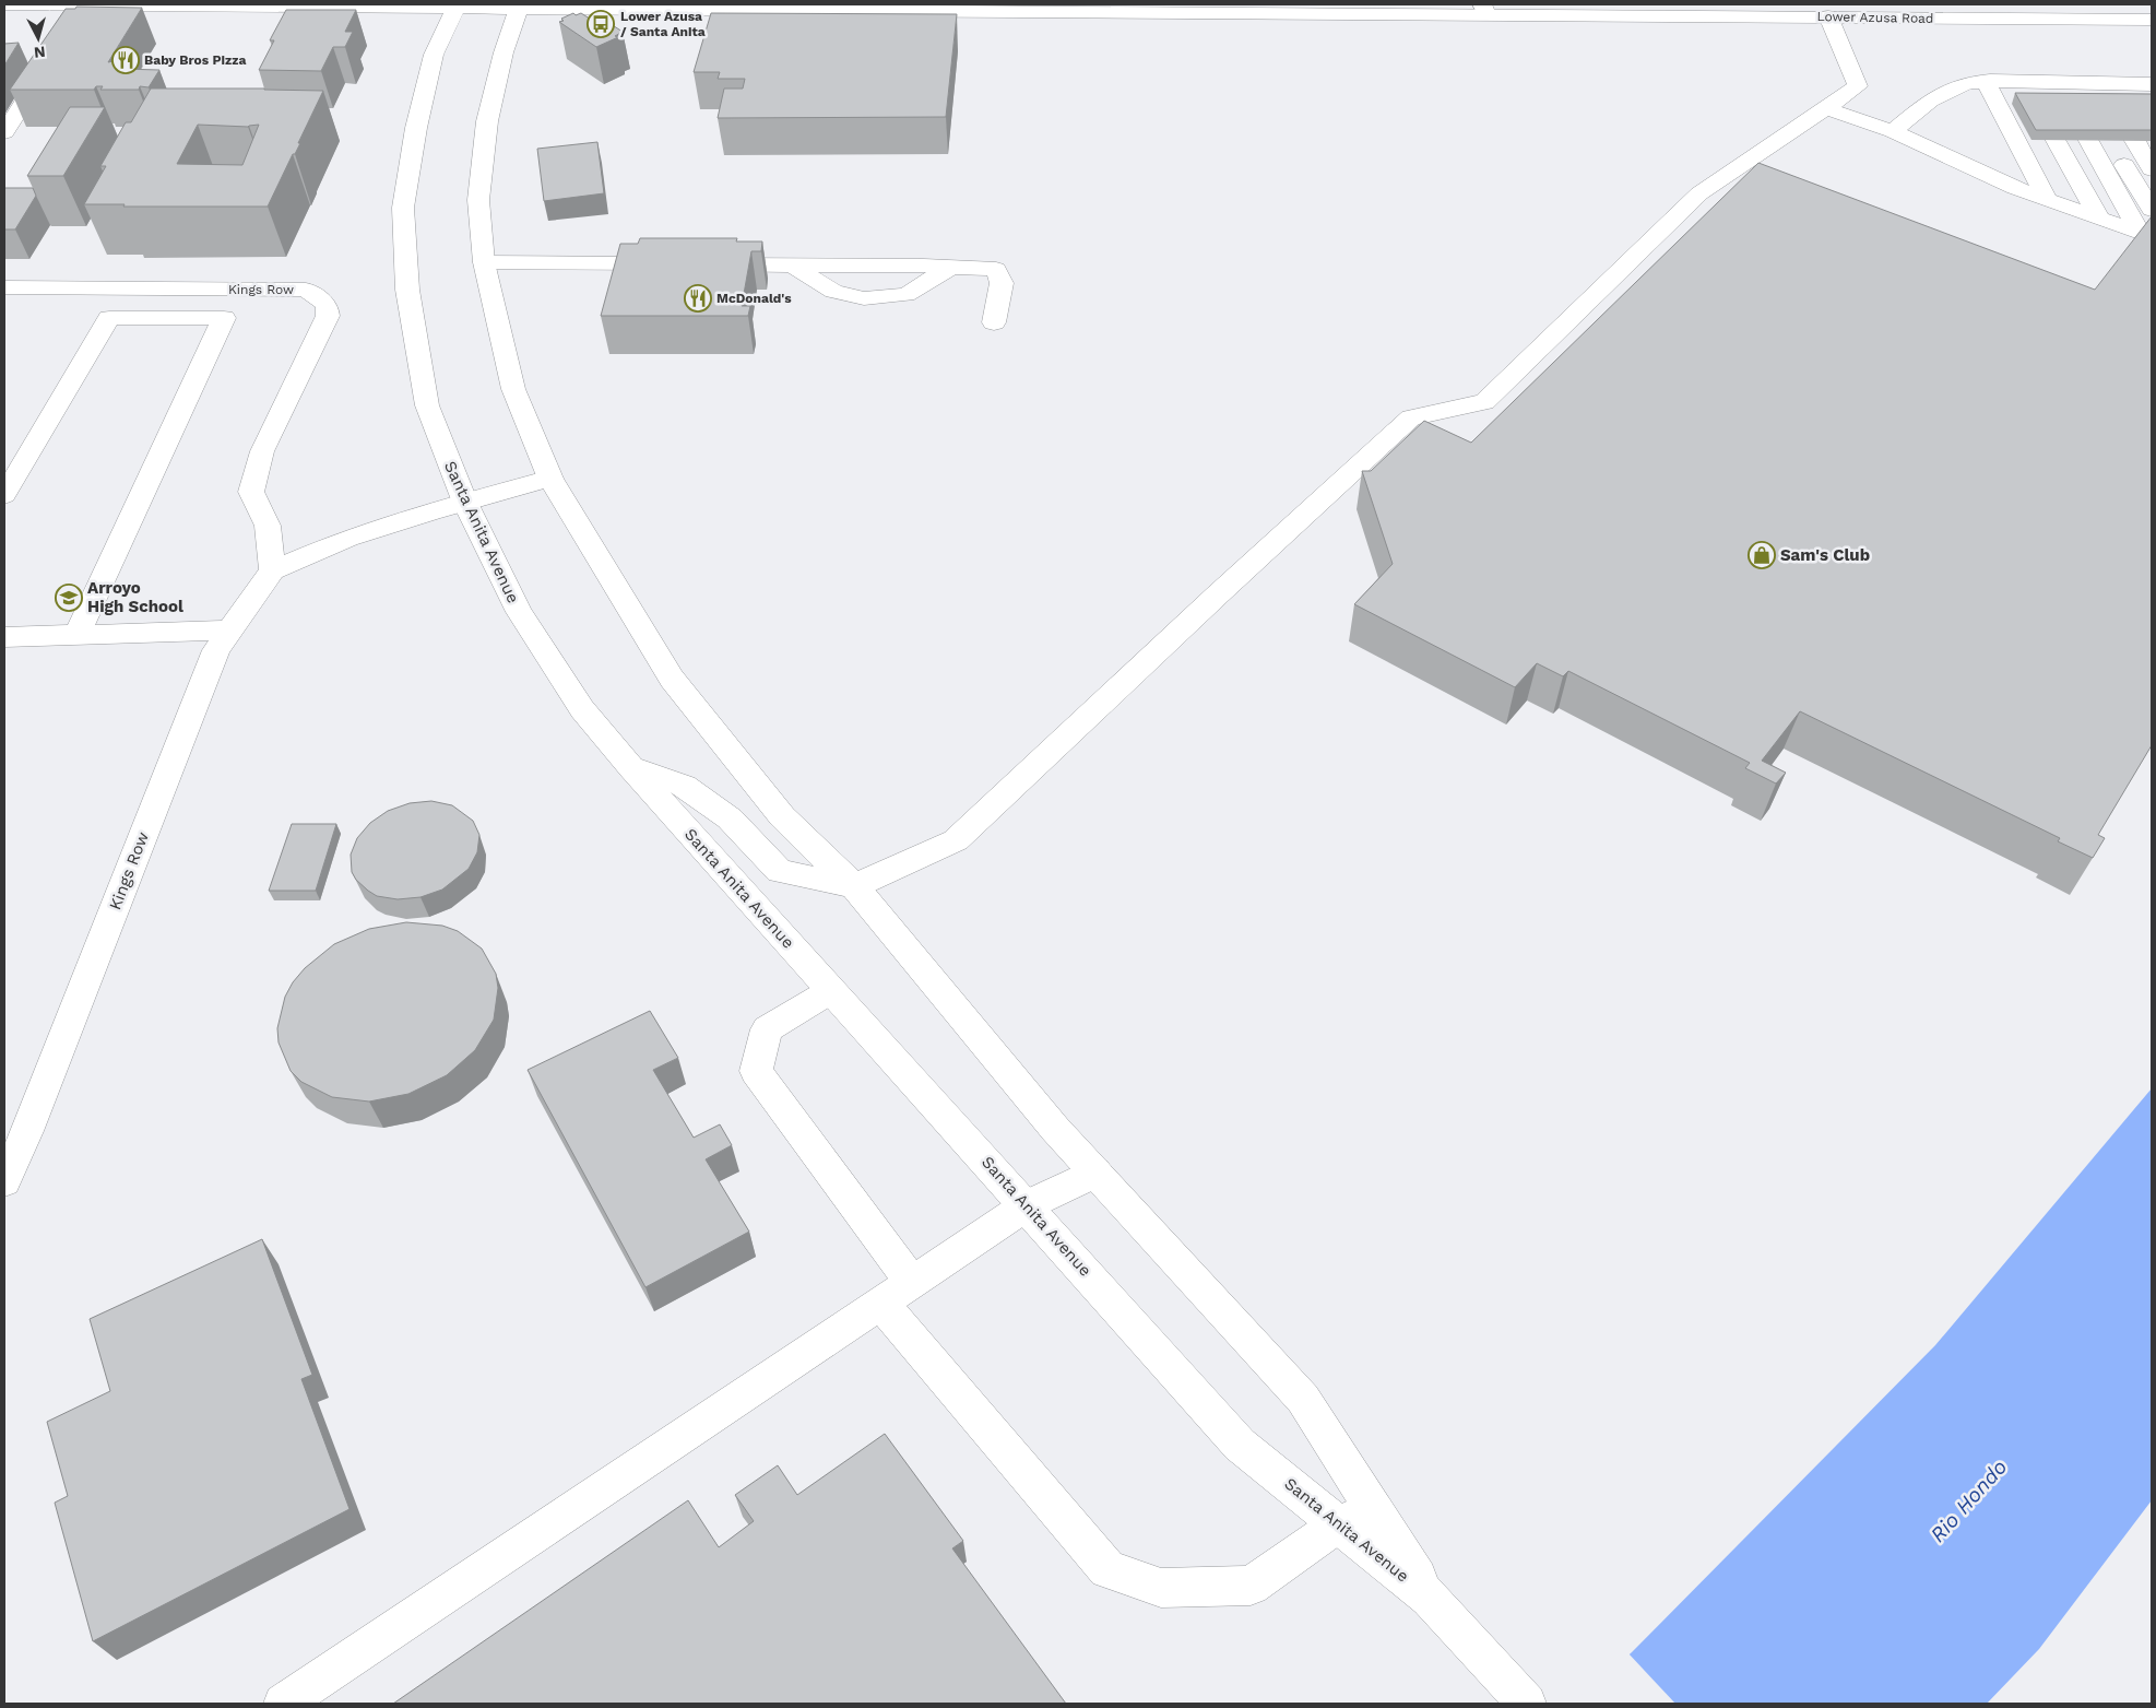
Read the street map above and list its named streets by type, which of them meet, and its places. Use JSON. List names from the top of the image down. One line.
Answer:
{"streets":{"main road":["Lower Azusa Road","Kings Row","Santa Anita Avenue"]},"crossings":[["Lower Azusa Road","Santa Anita Avenue"]],"water":["Rio Hondo"],"places":{"bus stop":["Lower Azusa / Santa Anita"],"restaurant":["Baby Bros Pizza","McDonald's"],"shop":["Sam's Club"],"school or university":["Arroyo High School"]},"north":"bottom"}
